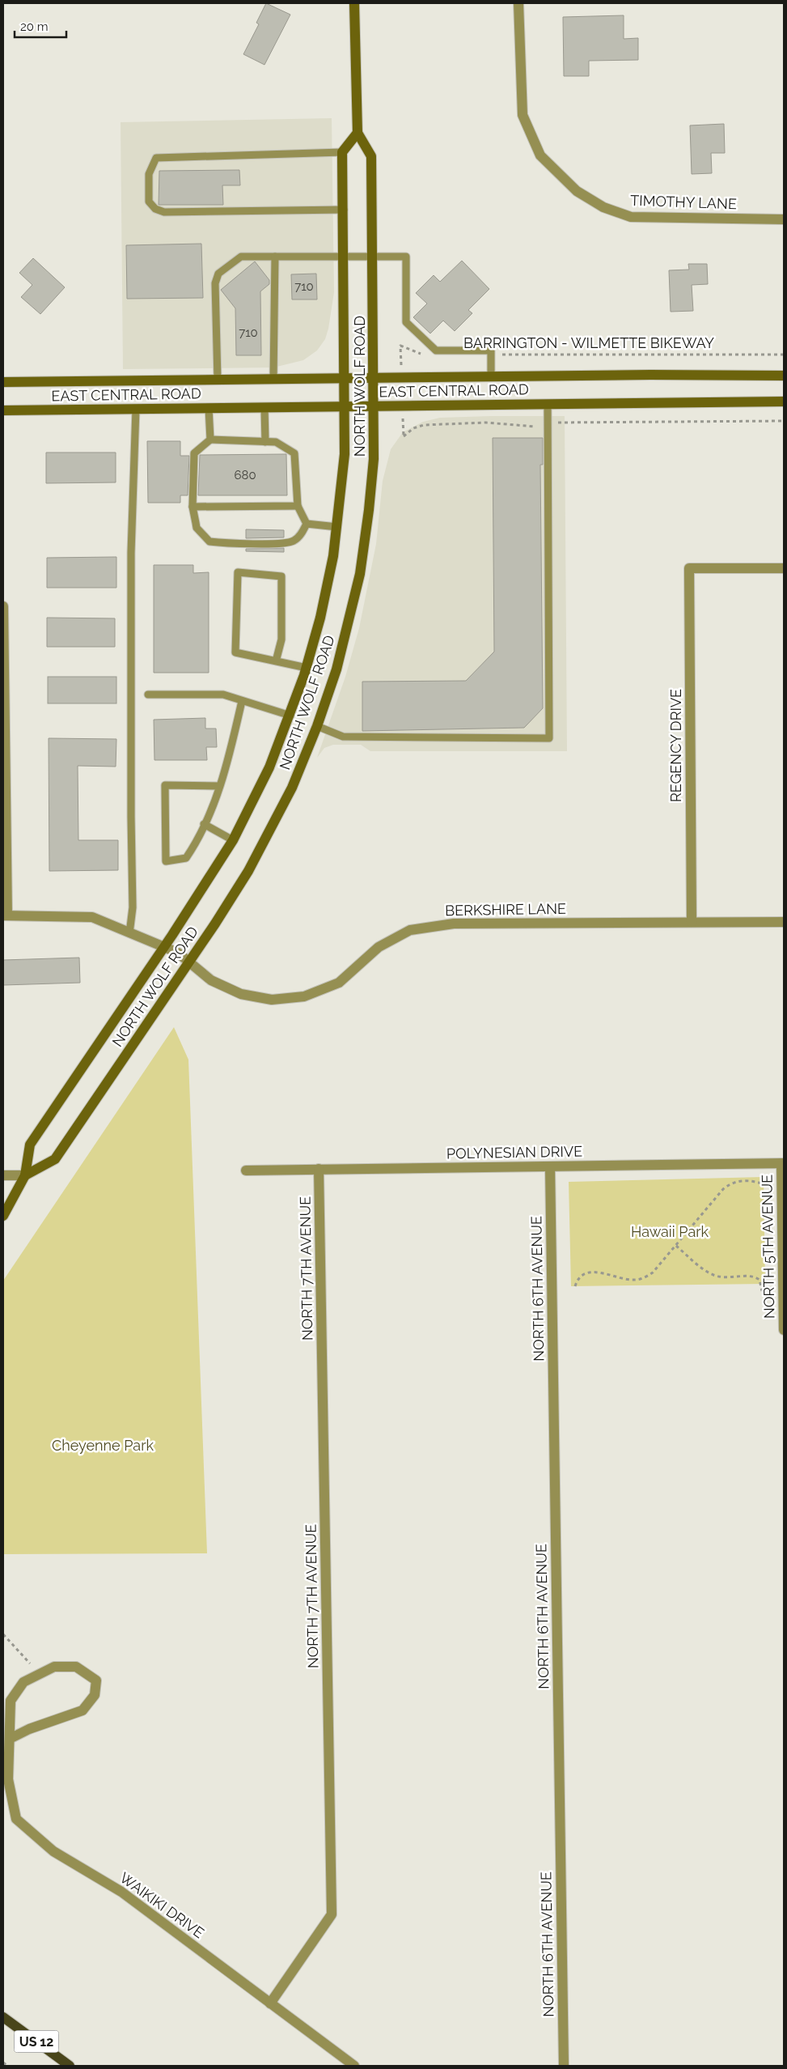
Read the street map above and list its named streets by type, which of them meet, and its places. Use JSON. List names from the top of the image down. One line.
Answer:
{"streets":{"main road":["NORTH WOLF ROAD","EAST CENTRAL ROAD","US 12"],"street":["TIMOTHY LANE","REGENCY DRIVE","BERKSHIRE LANE","POLYNESIAN DRIVE","NORTH 5TH AVENUE","NORTH 7TH AVENUE","NORTH 6TH AVENUE","WAIKIKI DRIVE"],"path":["BARRINGTON - WILMETTE BIKEWAY"]},"crossings":[["NORTH WOLF ROAD","EAST CENTRAL ROAD"],["NORTH WOLF ROAD","BERKSHIRE LANE"],["REGENCY DRIVE","BERKSHIRE LANE"],["POLYNESIAN DRIVE","NORTH 5TH AVENUE"],["POLYNESIAN DRIVE","NORTH 7TH AVENUE"],["POLYNESIAN DRIVE","NORTH 6TH AVENUE"],["NORTH 7TH AVENUE","WAIKIKI DRIVE"]],"parks":["Hawaii Park","Cheyenne Park"],"house_numbers":["710","710","680"],"scale_bar":"20 m"}
